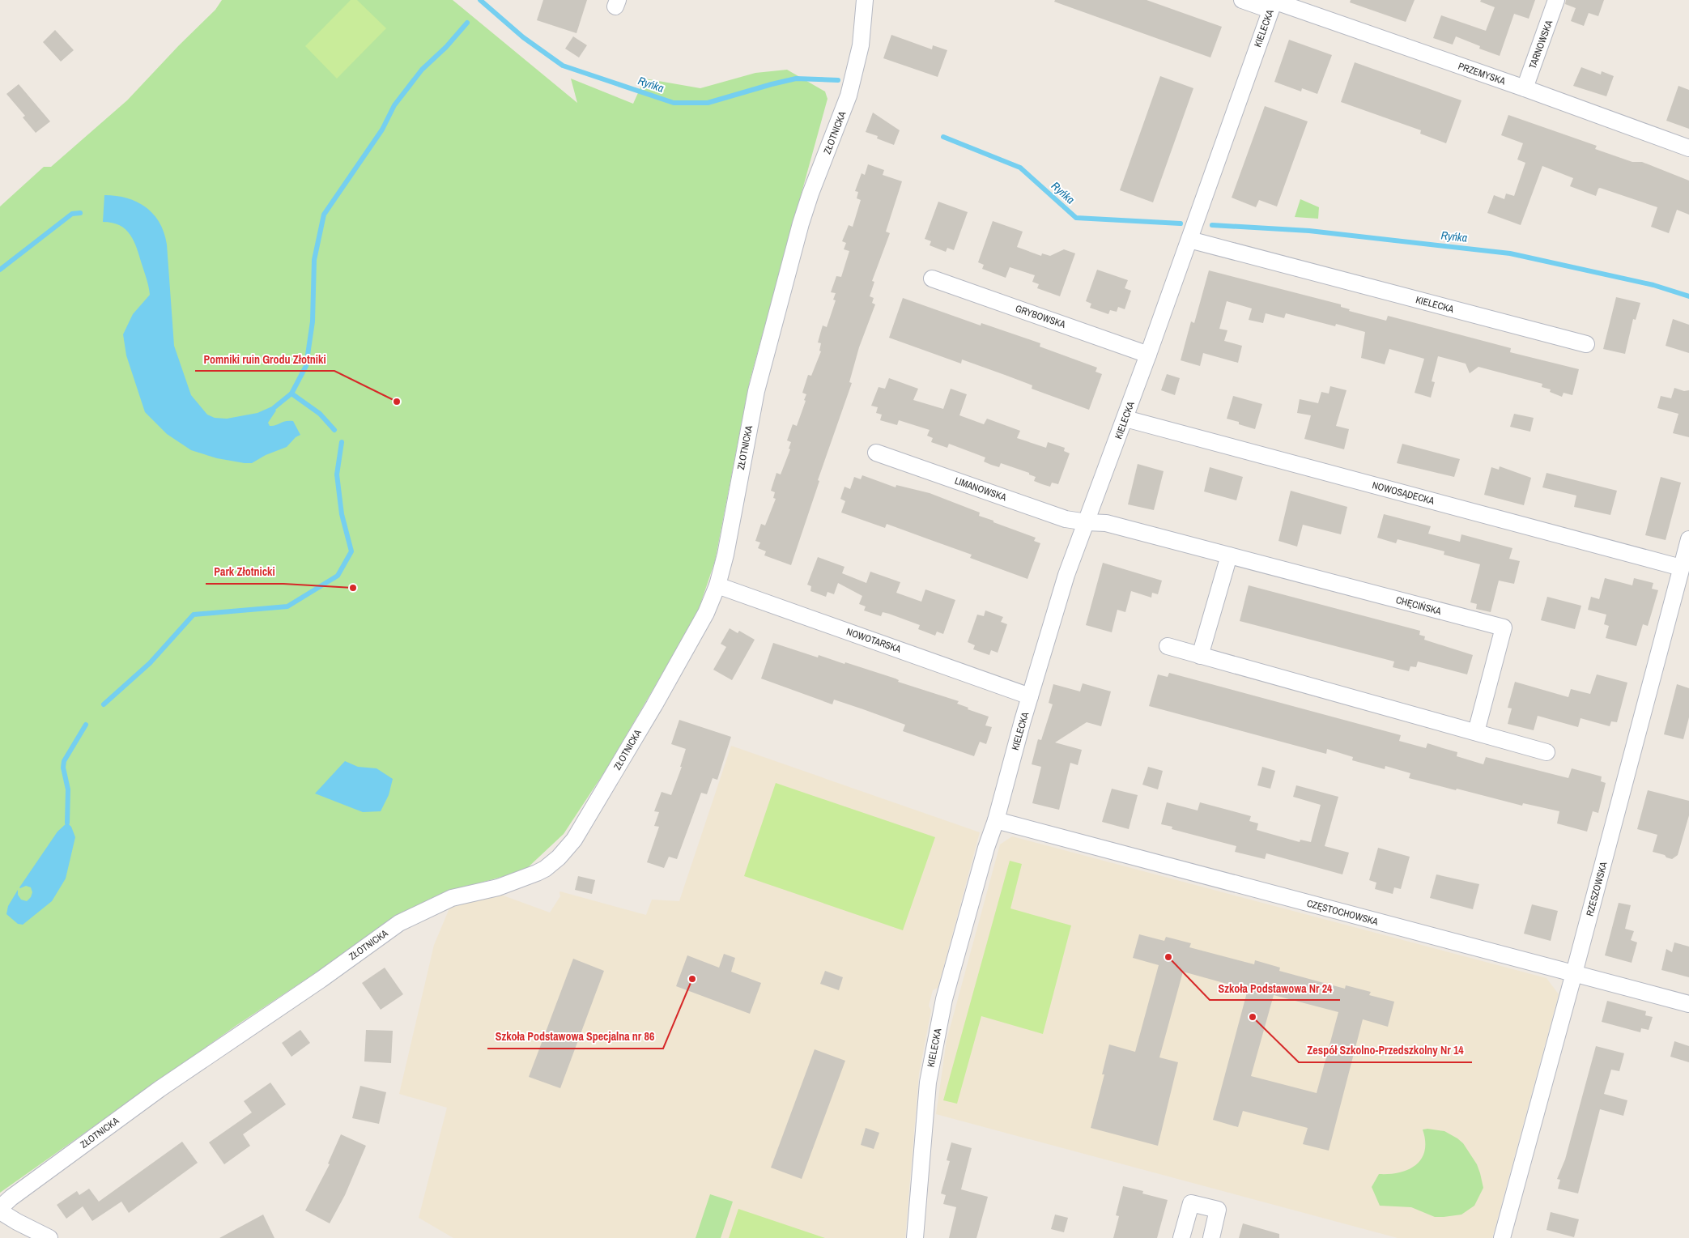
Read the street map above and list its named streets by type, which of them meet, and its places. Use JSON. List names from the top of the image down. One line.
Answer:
{"streets":{"street":["KIELECKA","TARNOWSKA","PRZEMYSKA","ZŁOTNICKA","GRYBOWSKA","LIMANOWSKA","NOWOSĄDECKA","CHĘCIŃSKA","NOWOTARSKA","RZESZOWSKA","CZĘSTOCHOWSKA"]},"crossings":[["KIELECKA","PRZEMYSKA"],["KIELECKA","GRYBOWSKA"],["KIELECKA","LIMANOWSKA"],["KIELECKA","NOWOSĄDECKA"],["KIELECKA","CHĘCIŃSKA"],["KIELECKA","NOWOTARSKA"],["KIELECKA","CZĘSTOCHOWSKA"],["TARNOWSKA","PRZEMYSKA"],["ZŁOTNICKA","NOWOTARSKA"],["LIMANOWSKA","CHĘCIŃSKA"],["NOWOSĄDECKA","RZESZOWSKA"],["RZESZOWSKA","CZĘSTOCHOWSKA"]],"water":["Ryńka"],"places":["Pomniki ruin Grodu Złotniki","Park Złotnicki","Szkoła Podstawowa Nr 24","Szkoła Podstawowa Specjalna nr 86","Zespół Szkolno-Przedszkolny Nr 14"]}
